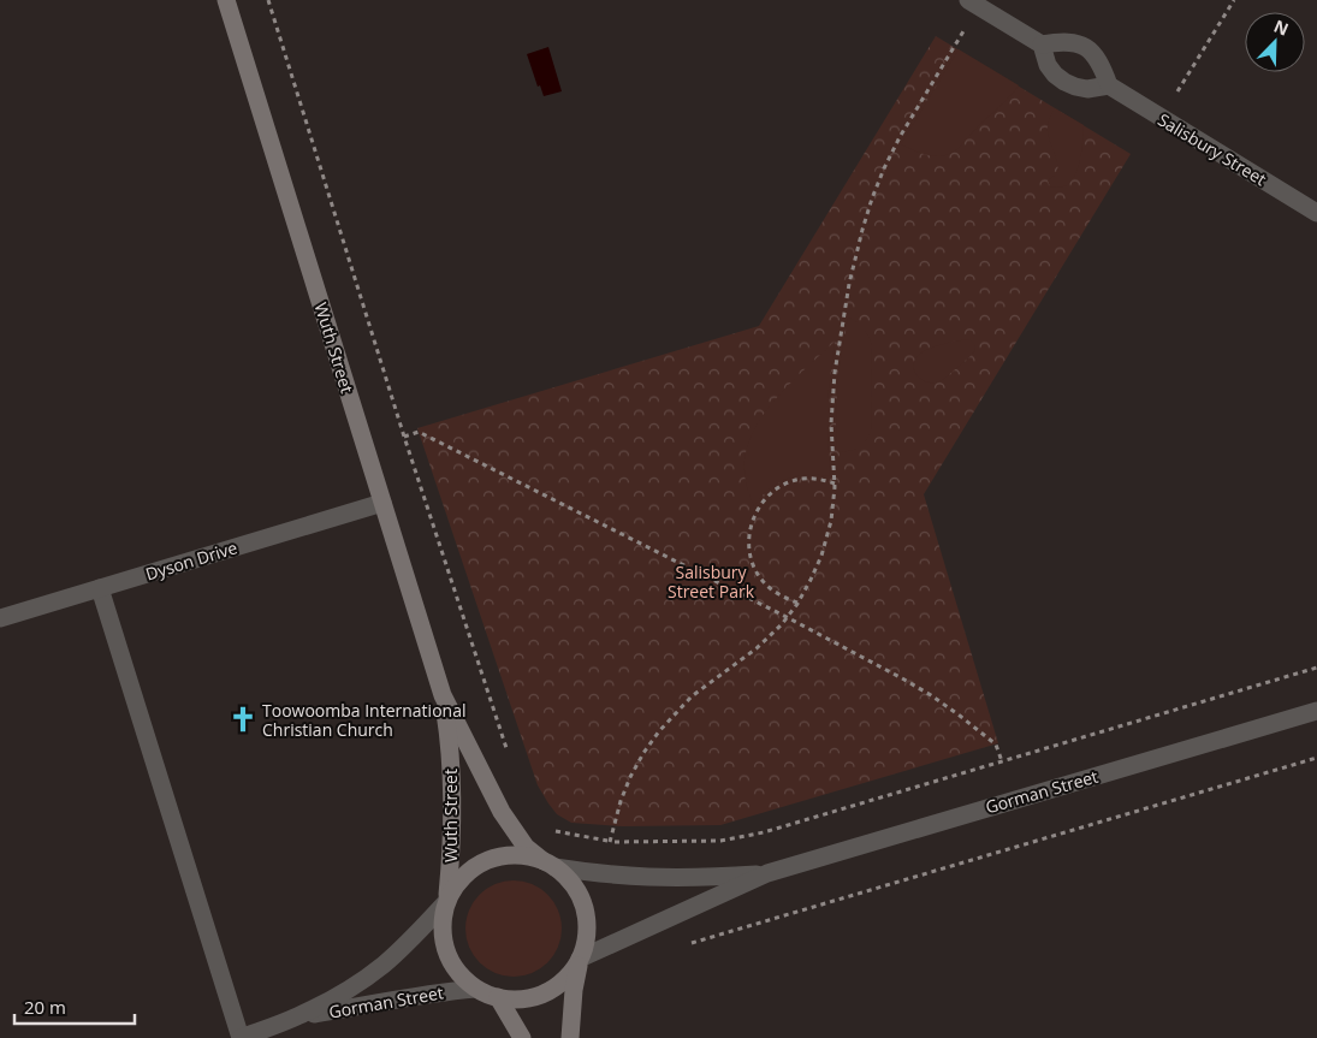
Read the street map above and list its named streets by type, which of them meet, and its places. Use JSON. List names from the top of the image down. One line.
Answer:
{"streets":{"street":["Salisbury Street","Wuth Street","Dyson Drive","Gorman Street"]},"crossings":[["Wuth Street","Dyson Drive"],["Wuth Street","Gorman Street"]],"parks":["Salisbury Street Park"],"places":{"church":["Toowoomba International Christian Church"]},"scale_bar":"20 m","north":"top right"}
